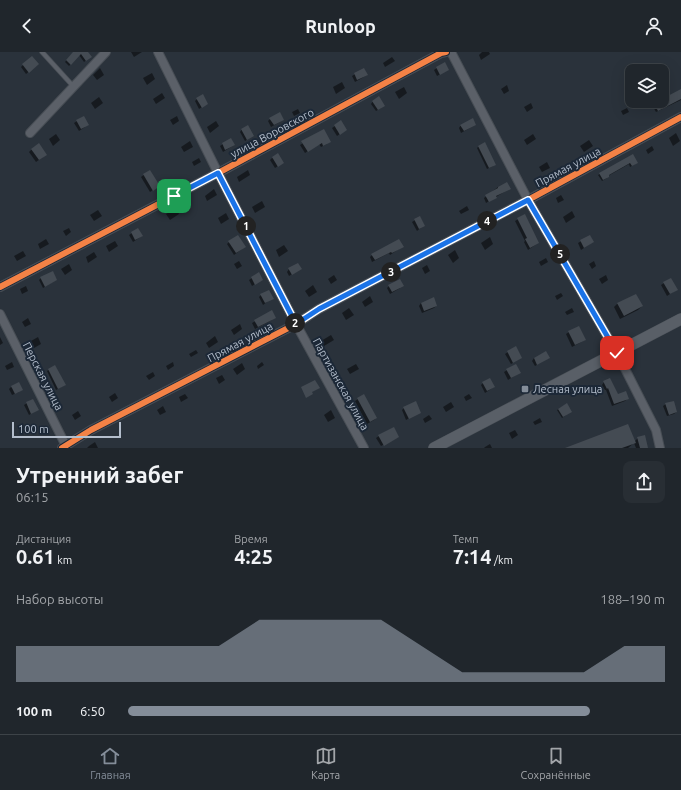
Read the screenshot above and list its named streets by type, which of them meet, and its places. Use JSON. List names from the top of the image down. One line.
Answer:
{"streets":{"street":["улица Воровского","Прямая улица","Перская улица","Партизанская улица"]},"crossings":[["улица Воровского","Партизанская улица"],["Прямая улица","Перская улица"],["Прямая улица","Партизанская улица"]],"places":{"transit":["Лесная улица"]},"scale_bar":"100 m","page":{"header":"Runloop","pins":["4","1","5","3","2"],"scale":"100 m","heading":["Утренний забег","06:15"],"stats":[["Дистанция","0.61 km"],["Время","4:25"],["Темп","7:14 /km"]],"chart":["Набор высоты","188–190 m"],"list":[{"name":"100 m","note":"6:50"}],"tabs":["Главная","Карта","Сохранённые"]}}
